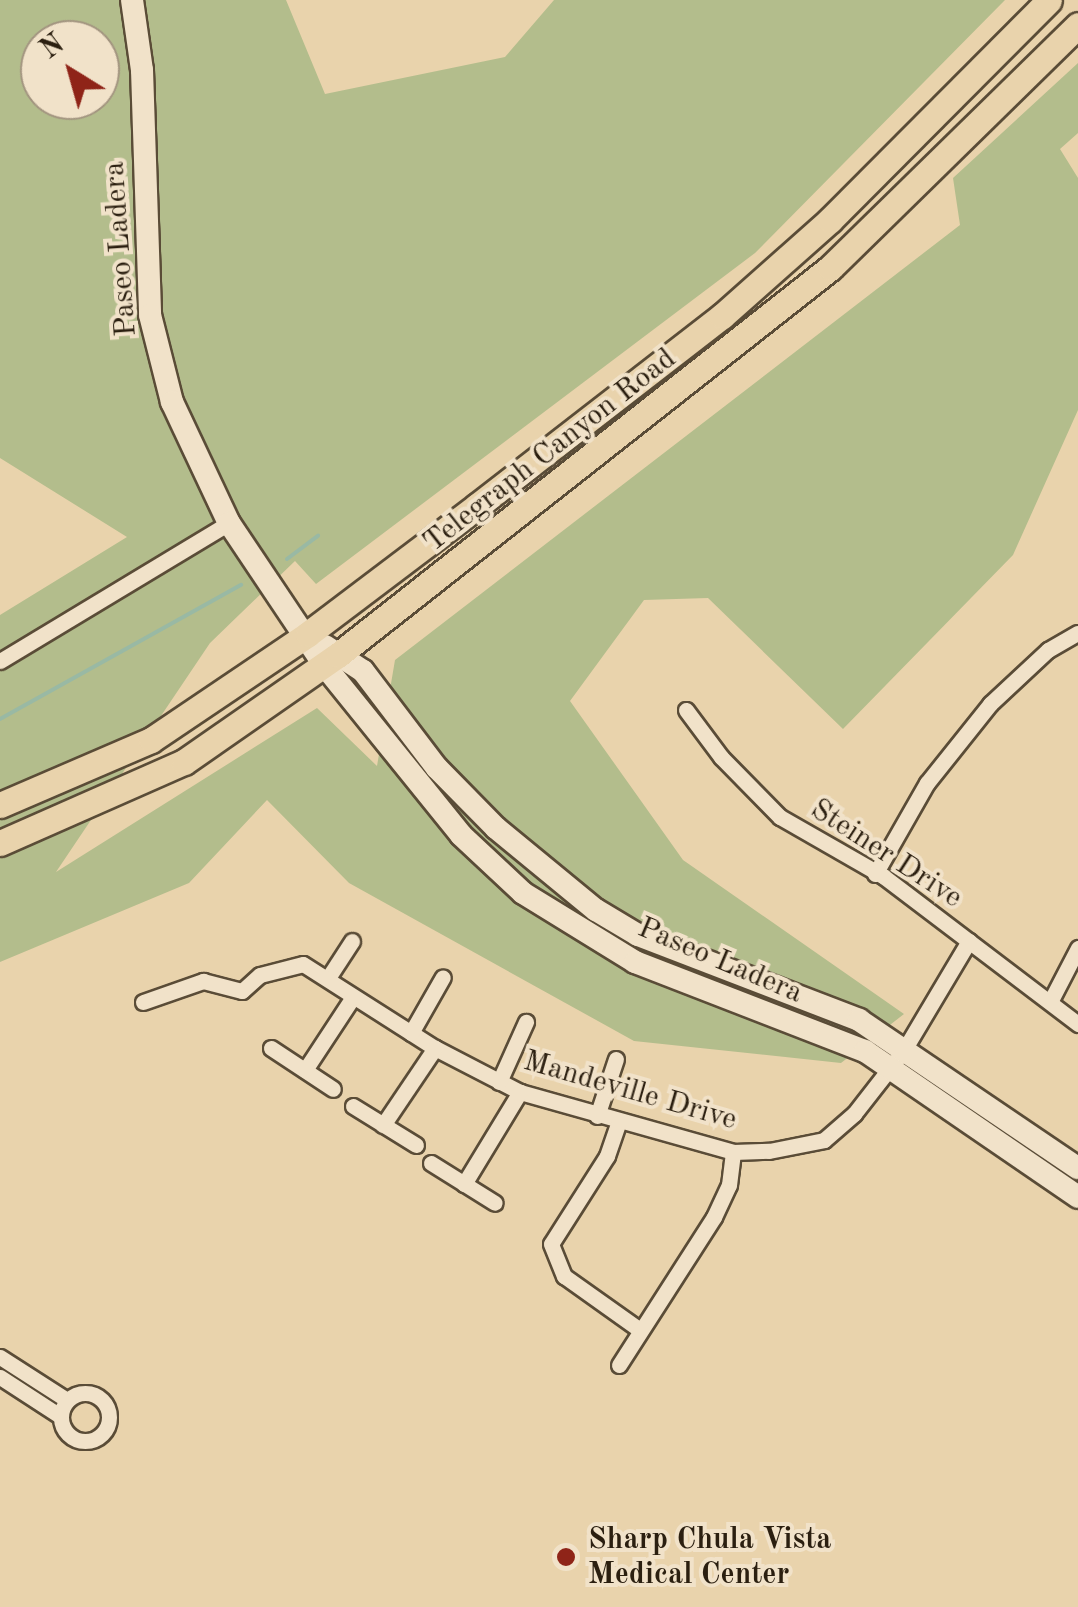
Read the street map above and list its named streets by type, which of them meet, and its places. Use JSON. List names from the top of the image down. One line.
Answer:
{"streets":{"main road":["Paseo Ladera","Telegraph Canyon Road"],"street":["Steiner Drive","Mandeville Drive"]},"crossings":[["Paseo Ladera","Telegraph Canyon Road"],["Paseo Ladera","Mandeville Drive"],["Steiner Drive","Mandeville Drive"]],"places":["Sharp Chula Vista Medical Center"],"north":"top left"}
